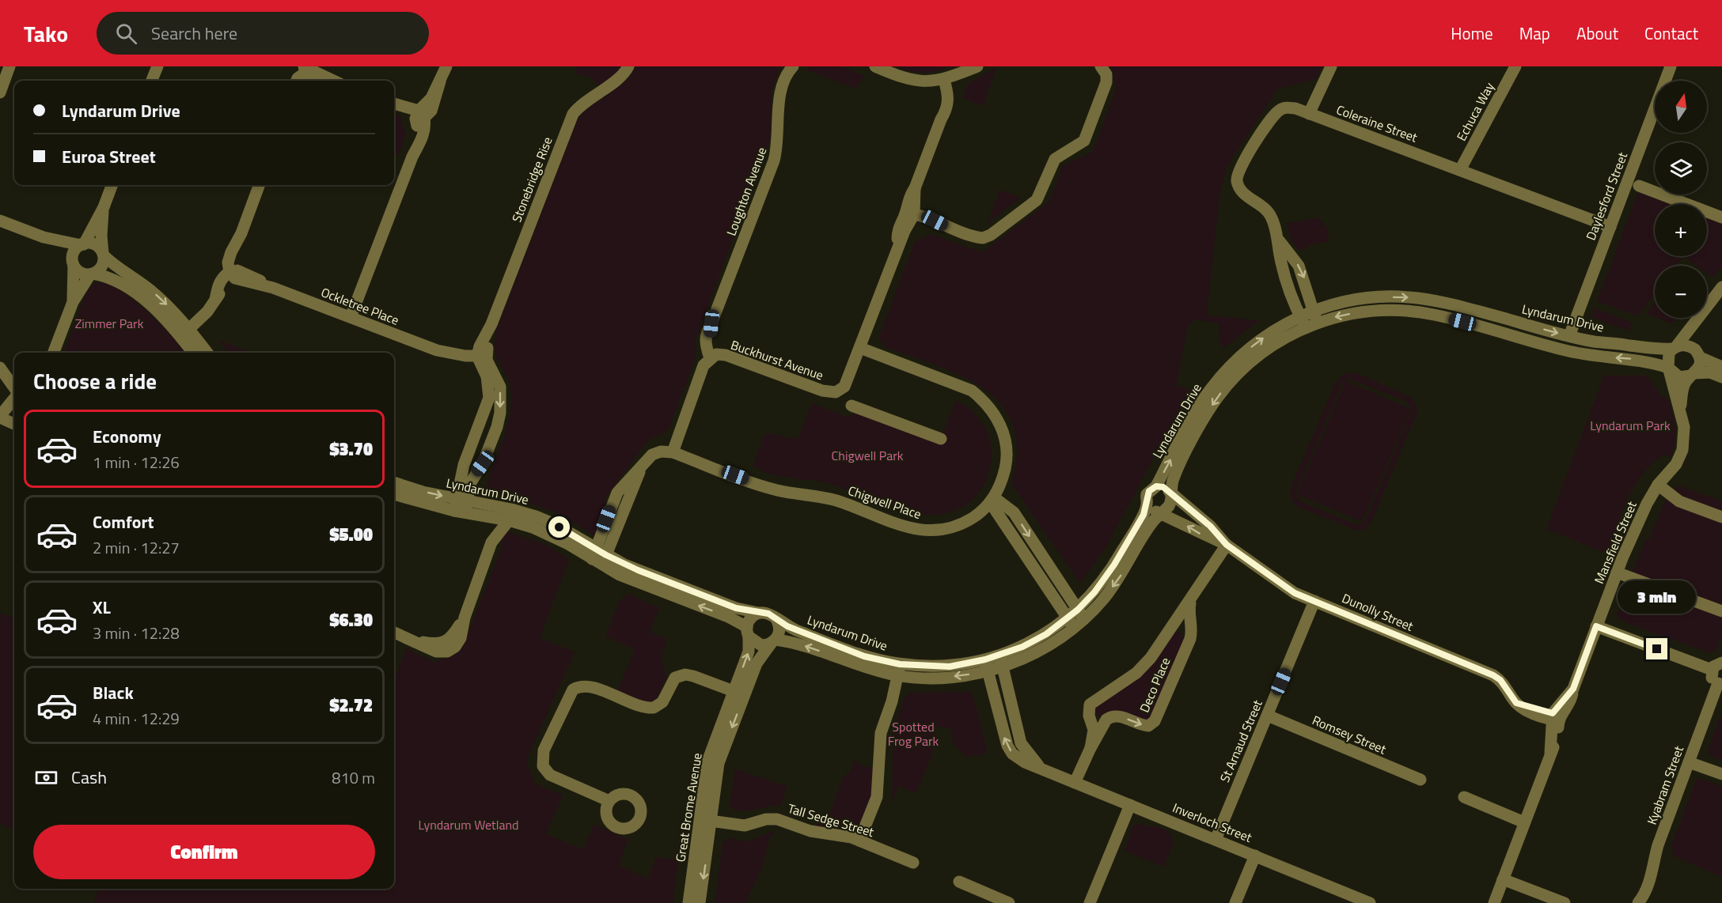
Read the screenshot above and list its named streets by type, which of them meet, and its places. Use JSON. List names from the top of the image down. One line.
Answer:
{"streets":{"street":["Echuca Way","Coleraine Street","Stonebridge Rise","Loughton Avenue","Daylesford Street","Ockletree Place","Lyndarum Drive","Buckhurst Avenue","Chigwell Place","Mansfield Street","Dunolly Street","Deco Place","Romsey Street","St Arnaud Street","Kyabram Street","Great Brome Avenue","Tall Sedge Street","Inverloch Street"]},"crossings":[["Echuca Way","Coleraine Street"],["Coleraine Street","Daylesford Street"],["Coleraine Street","Lyndarum Drive"],["Stonebridge Rise","Ockletree Place"],["Loughton Avenue","Buckhurst Avenue"],["Daylesford Street","Lyndarum Drive"],["Lyndarum Drive","Mansfield Street"],["Lyndarum Drive","Dunolly Street"],["Lyndarum Drive","Great Brome Avenue"],["Lyndarum Drive","Inverloch Street"],["Buckhurst Avenue","Chigwell Place"],["Mansfield Street","Dunolly Street"],["Dunolly Street","Deco Place"],["Dunolly Street","St Arnaud Street"],["Romsey Street","St Arnaud Street"],["St Arnaud Street","Inverloch Street"],["Great Brome Avenue","Tall Sedge Street"]],"parks":["Zimmer Park","Lyndarum Park","Chigwell Park","Spotted Frog Park","Lyndarum Wetland"],"north":"top","page":{"header":"Tako","search":"Search here","nav":["Home","Map","About","Contact"],"map_buttons":["+","−"],"banner":["Lyndarum Drive","Euroa Street"],"heading":"Choose a ride","list":[{"name":"Economy","note":"1 min · 12:26","value":"$3.70"},{"name":"Comfort","note":"2 min · 12:27","value":"$5.00"},{"name":"XL","note":"3 min · 12:28","value":"$6.30"},{"name":"Black","note":"4 min · 12:29","value":"$2.72"}],"bubble":"3 min","pay":["Cash","810 m"],"buttons":"Confirm"}}
